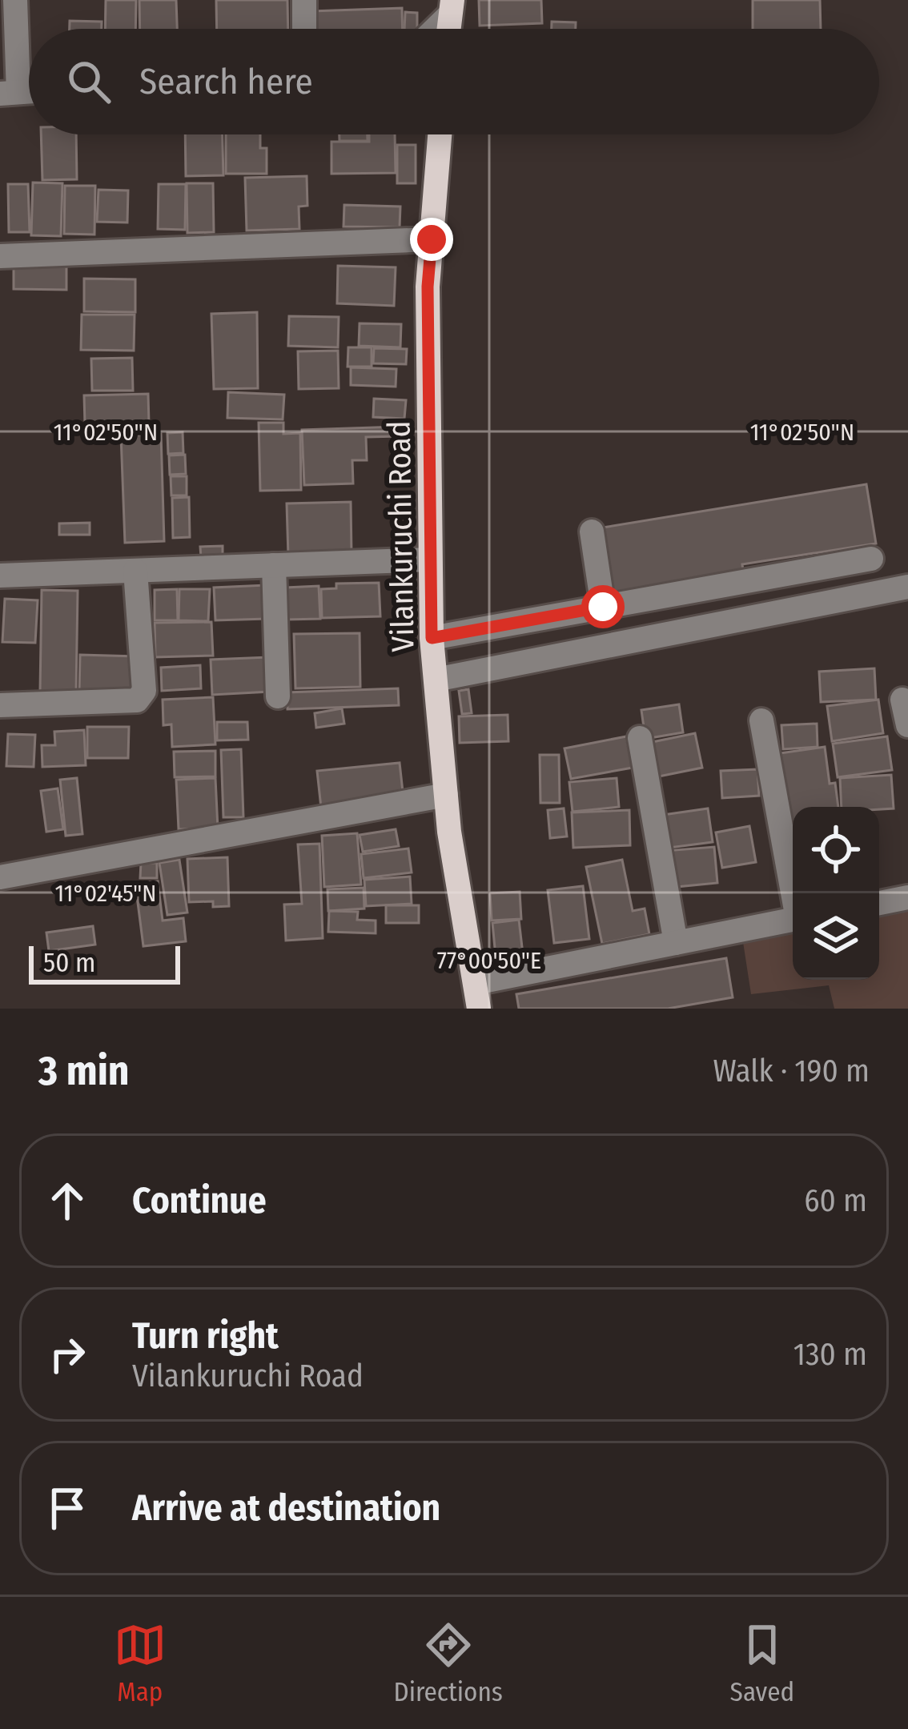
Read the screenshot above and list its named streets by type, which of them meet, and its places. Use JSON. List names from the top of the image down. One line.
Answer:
{"streets":{"main road":["Vilankuruchi Road"]},"scale_bar":"50 m","page":{"search":"Search here","scale":"50 m","heading":["3 min","Walk · 190 m"],"list":[["Continue","60 m"],["Turn right","Vilankuruchi Road","130 m"],"Arrive at destination"],"nav":["Map","Directions","Saved"]},"coordinates":["11°02'50\"N","11°02'45\"N","77°00'50\"E"]}
